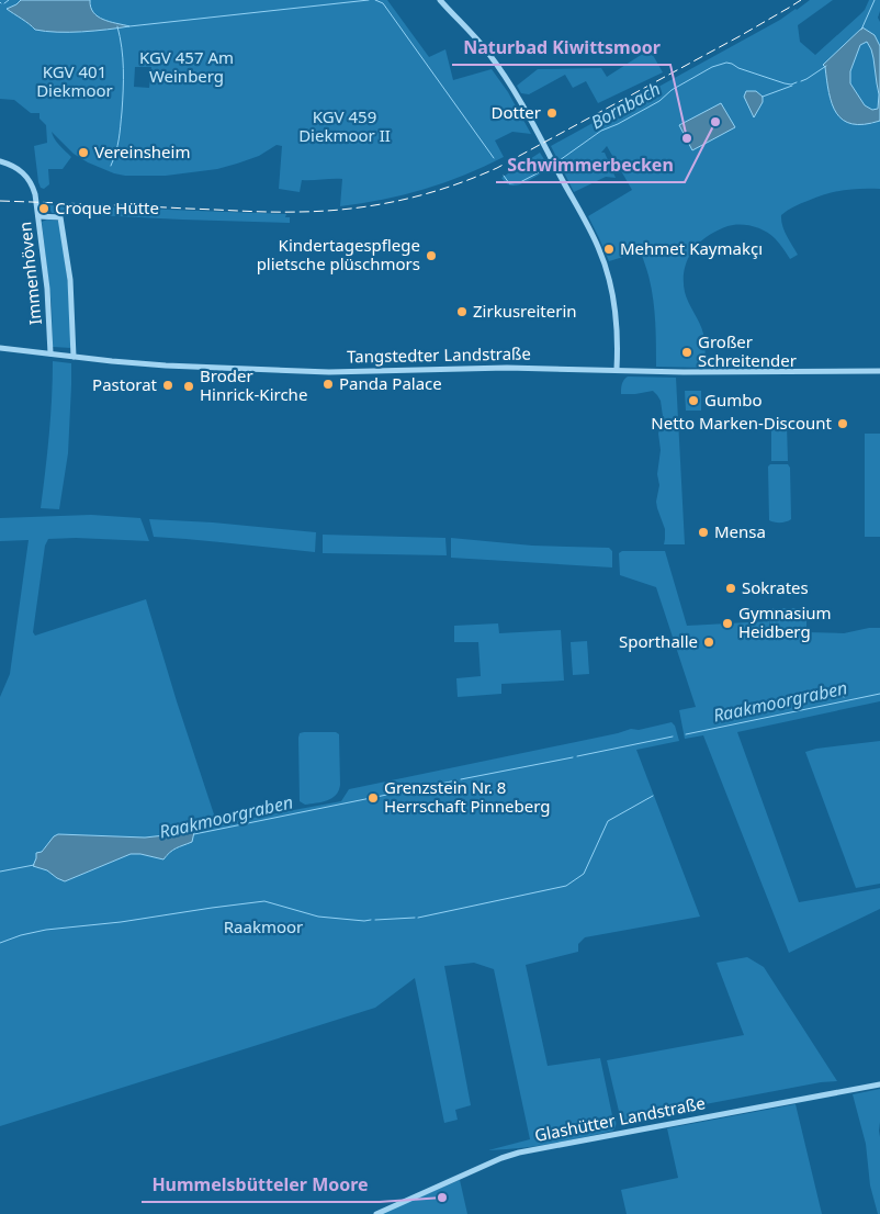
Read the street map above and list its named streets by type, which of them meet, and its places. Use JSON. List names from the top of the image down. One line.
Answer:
{"streets":{"street":["Immenhöven","Tangstedter Landstraße","Glashütter Landstraße"]},"crossings":[["Immenhöven","Tangstedter Landstraße"]],"water":["Bornbach","Raakmoorgraben"],"parks":["KGV 457 Am Weinberg","KGV 401 Diekmoor","KGV 459 Diekmoor II","Raakmoor"],"places":["Dotter","Schwimmerbecken","Naturbad Kiwittsmoor","Vereinsheim","Croque Hütte","Mehmet Kaymakçı","Kindertagespflege plietsche plüschmors","Zirkusreiterin","Großer Schreitender","Panda Palace","Pastorat","Broder Hinrick-Kirche","Gumbo","Netto Marken-Discount","Mensa","Sokrates","Gymnasium Heidberg","Sporthalle","Grenzstein Nr. 8 Herrschaft Pinneberg","Hummelsbütteler Moore"]}
